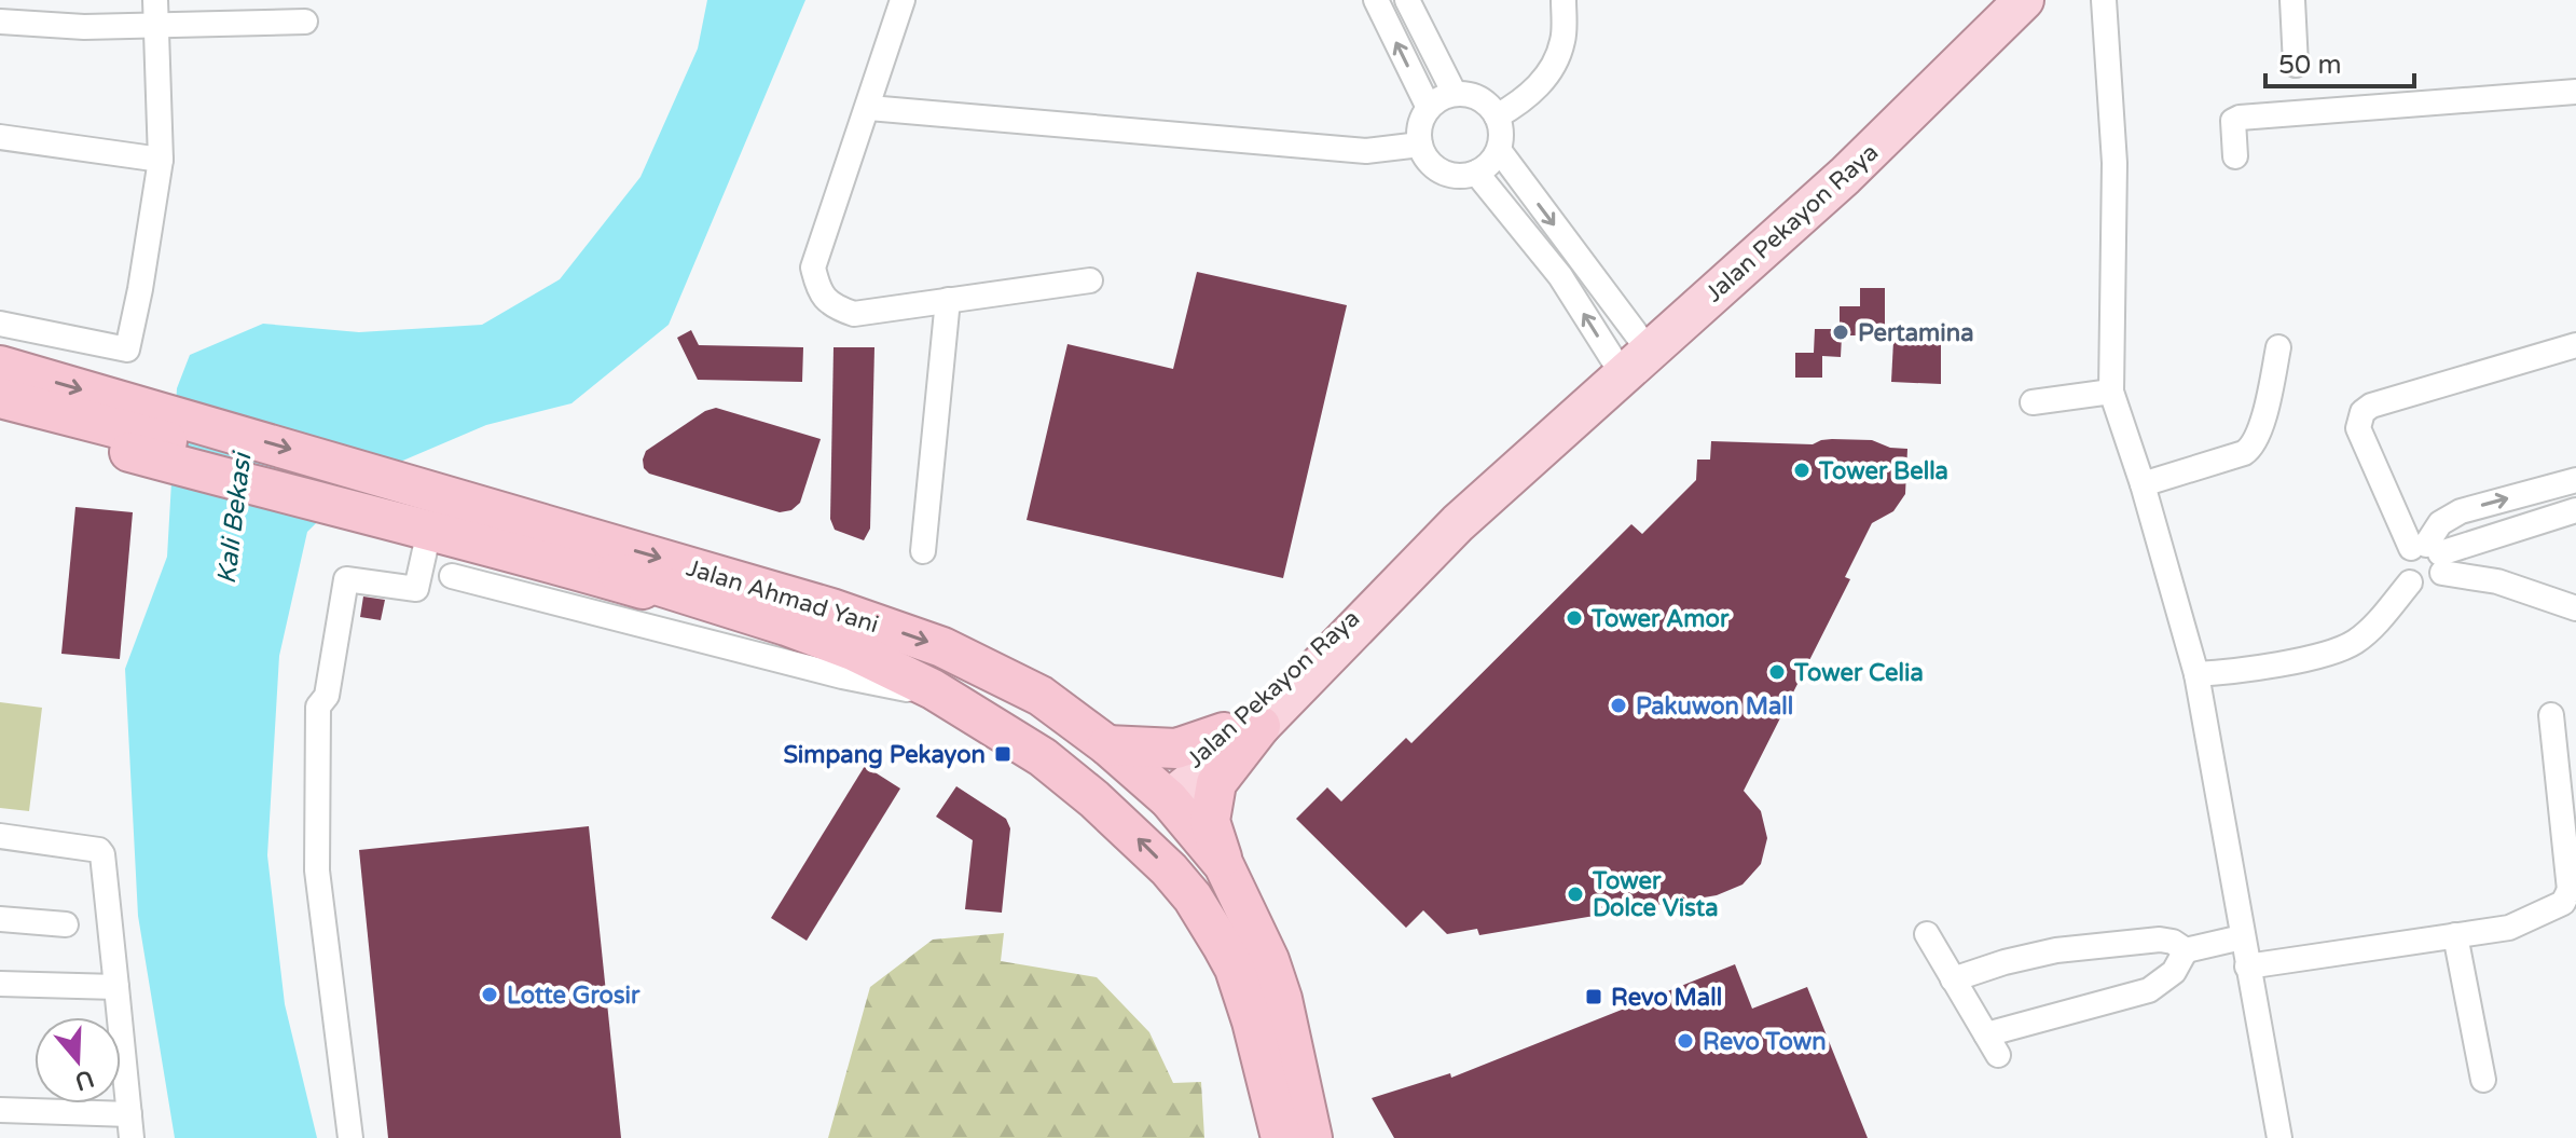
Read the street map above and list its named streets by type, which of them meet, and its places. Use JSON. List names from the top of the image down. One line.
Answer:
{"streets":{"highway":["Jalan Ahmad Yani"],"main road":["Jalan Pekayon Raya"]},"crossings":[["Jalan Pekayon Raya","Jalan Ahmad Yani"]],"water":["Kali Bekasi"],"places":{"other":["Pertamina","Tower Bella","Tower Amor","Tower Celia","Pakuwon Mall","Tower Dolce Vista","Lotte Grosir","Revo Town"],"transit":["Simpang Pekayon","Revo Mall"]},"scale_bar":"50 m","north":"bottom"}
